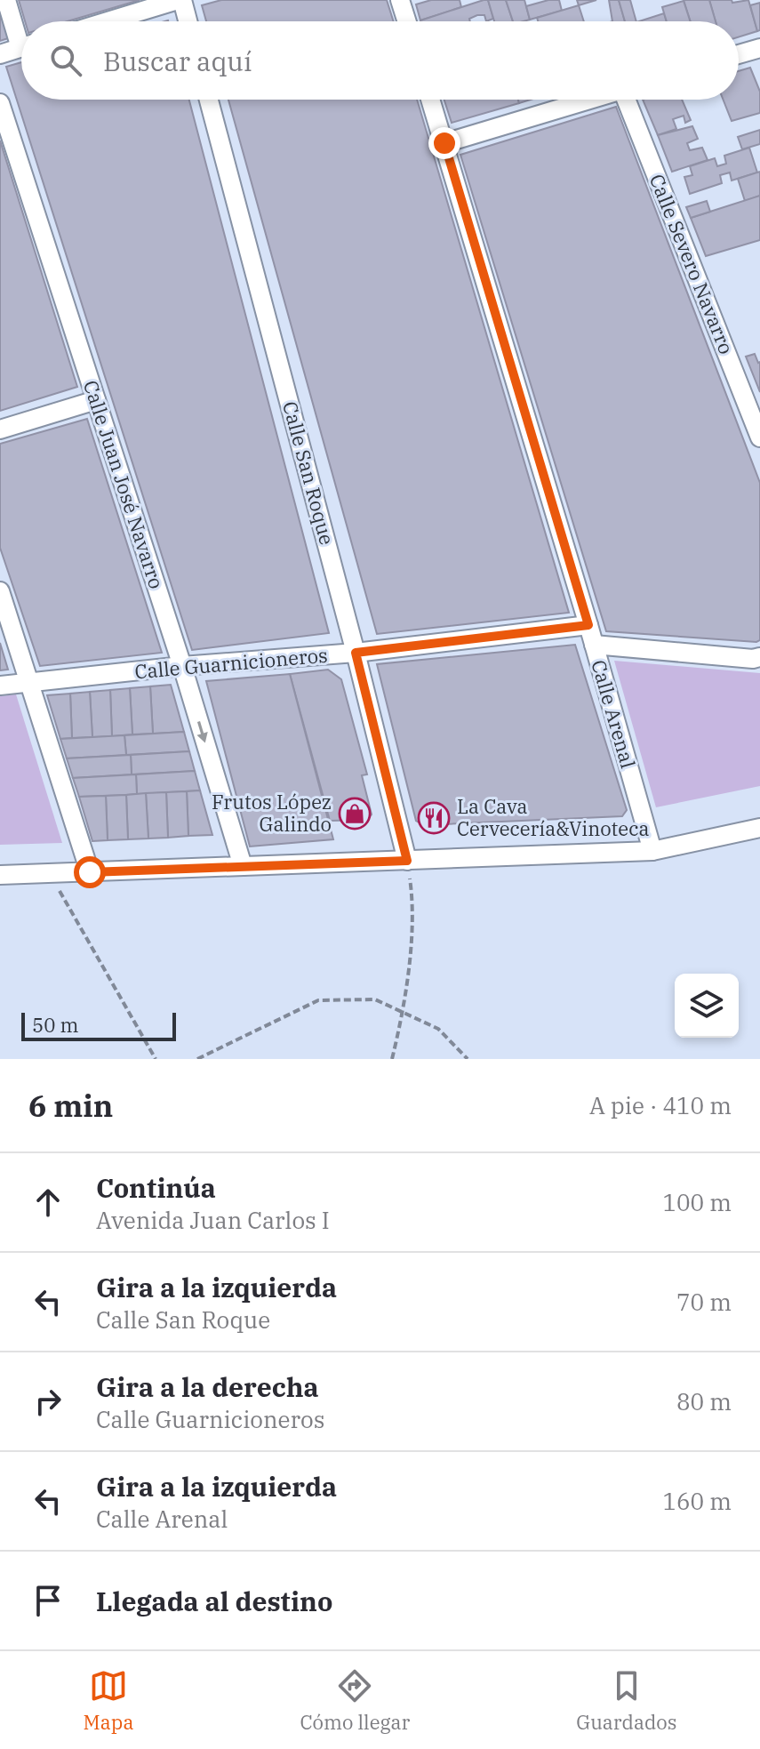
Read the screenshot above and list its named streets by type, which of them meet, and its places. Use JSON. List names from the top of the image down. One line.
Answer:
{"streets":{"street":["Calle Severo Navarro","Calle San Roque","Calle Juan José Navarro","Calle Guarnicioneros","Calle Arenal"]},"crossings":[["Calle San Roque","Calle Guarnicioneros"],["Calle Juan José Navarro","Calle Guarnicioneros"],["Calle Guarnicioneros","Calle Arenal"]],"places":{"shop":["Frutos López Galindo"],"restaurant":["La Cava Cervecería&Vinoteca"]},"scale_bar":"50 m","page":{"search":"Buscar aquí","scale":"50 m","heading":["6 min","A pie · 410 m"],"list":[["Continúa","Avenida Juan Carlos I","100 m"],["Gira a la izquierda","Calle San Roque","70 m"],["Gira a la derecha","Calle Guarnicioneros","80 m"],["Gira a la izquierda","Calle Arenal","160 m"],"Llegada al destino"],"nav":["Mapa","Cómo llegar","Guardados"]}}
